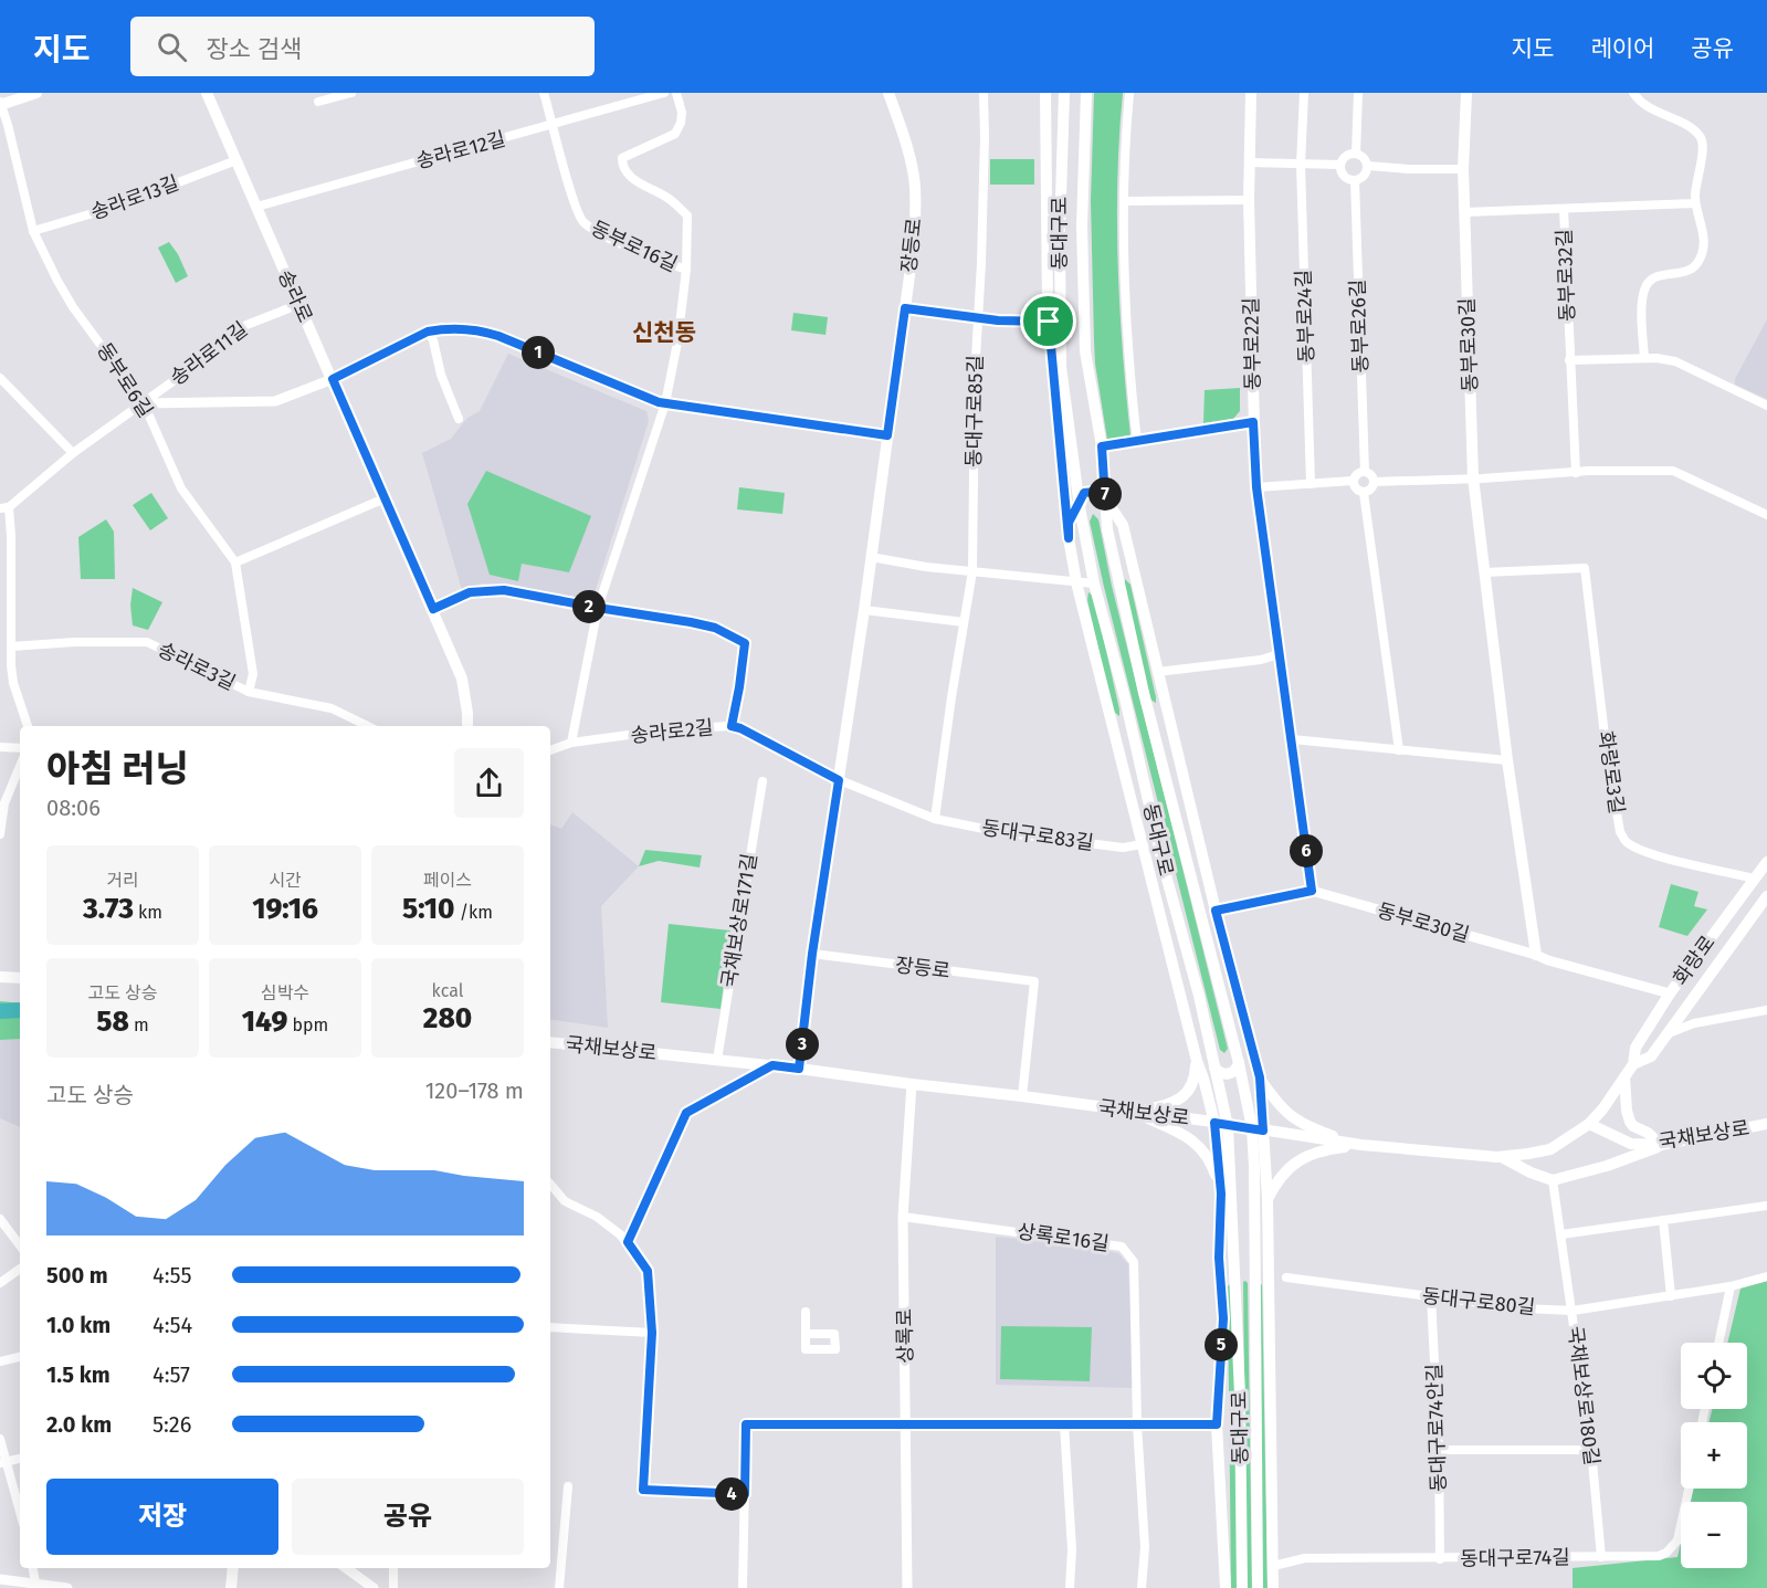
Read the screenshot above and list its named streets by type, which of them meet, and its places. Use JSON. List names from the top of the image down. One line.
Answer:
{"streets":{"main road":["동대구로","장등로","송라로","동부로22길","동부로30길","화랑로","국채보상로"],"street":["송라로12길","송라로13길","동부로16길","동부로32길","동부로24길","동부로26길","송라로11길","동부로6길","동대구로85길","송라로3길","송라로2길","화랑로3길","동대구로83길","국채보상로171길","상록로16길","동대구로80길","상록로","국채보상로180길","동대구로74안길","동대구로74길"]},"crossings":[["송라로12길","동부로16길"],["송라로12길","송라로"],["송라로13길","송라로"],["송라로13길","동부로6길"],["동대구로","국채보상로"],["동대구로","동대구로74길"],["장등로","송라로2길"],["장등로","동대구로83길"],["장등로","국채보상로"],["송라로","송라로11길"],["동부로22길","동부로30길"],["동부로30길","화랑로3길"],["동부로30길","화랑로"],["송라로11길","동부로6길"],["동부로6길","송라로3길"],["송라로2길","동대구로83길"],["화랑로3길","화랑로"],["국채보상로171길","국채보상로"],["화랑로","국채보상로"],["국채보상로","상록로"],["상록로16길","상록로"],["동대구로80길","국채보상로180길"],["동대구로80길","동대구로74안길"],["국채보상로180길","동대구로74길"],["동대구로74안길","동대구로74길"]],"districts":["신천동"],"page":{"header":"지도","search":"장소 검색","nav":["지도","레이어","공유"],"pins":["1","7","2","6","3","5","4"],"heading":["아침 러닝","08:06"],"stats":[["거리","3.73 km"],["시간","19:16"],["페이스","5:10 /km"],["고도 상승","58 m"],["심박수","149 bpm"],["kcal","280"]],"chart":["고도 상승","120–178 m"],"list":[{"name":"500 m","note":"4:55"},{"name":"1.0 km","note":"4:54"},{"name":"1.5 km","note":"4:57"},{"name":"2.0 km","note":"5:26"}],"map_buttons":["+","−"],"buttons":["저장","공유"]}}
